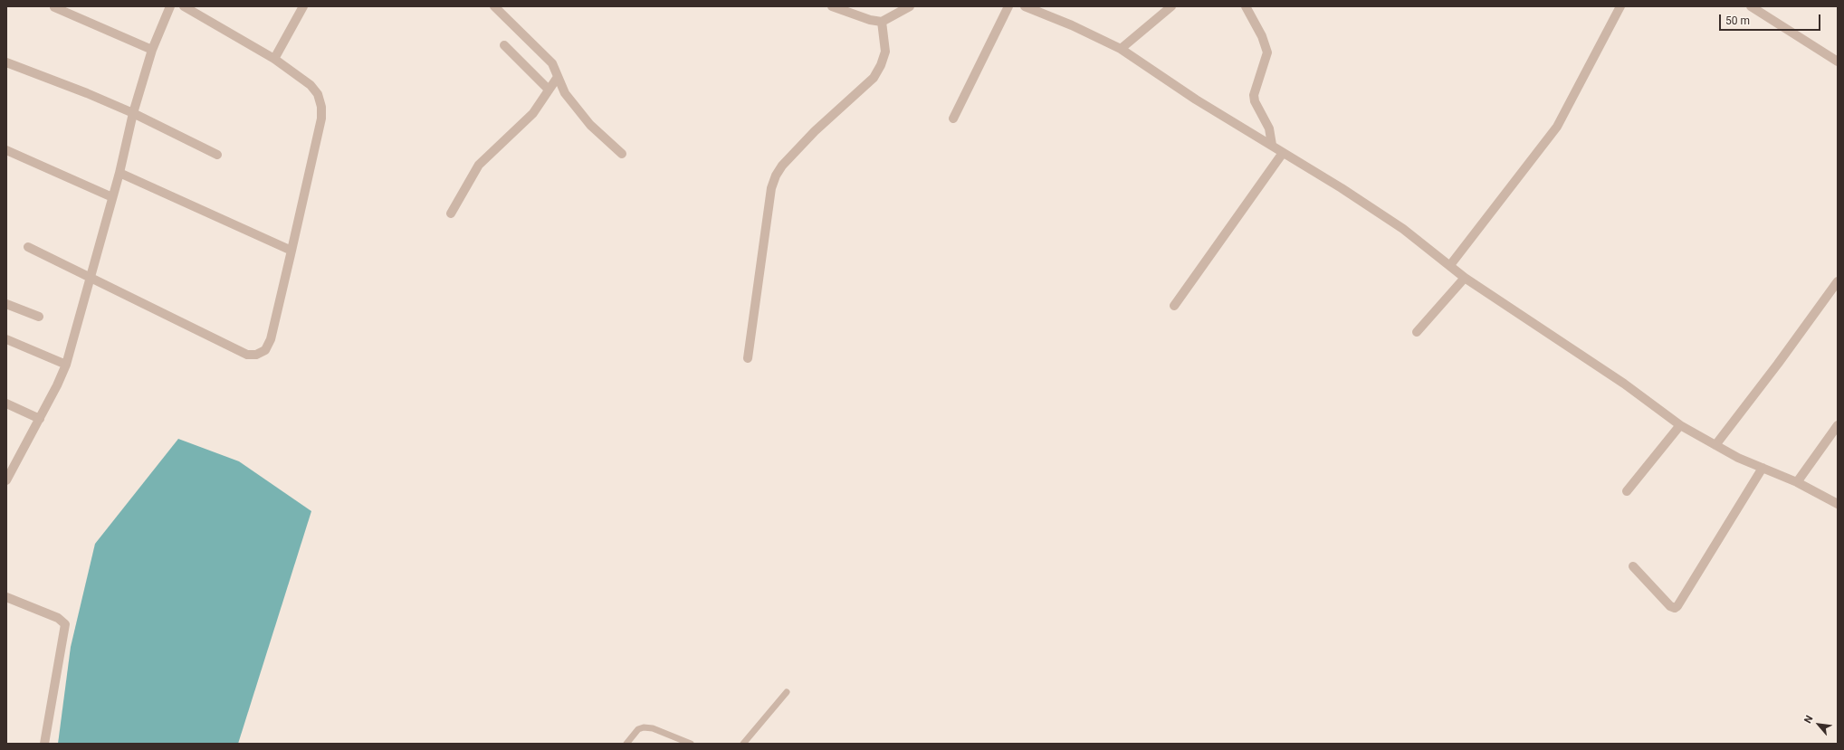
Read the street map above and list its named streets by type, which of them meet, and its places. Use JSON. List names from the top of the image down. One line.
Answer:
{"scale_bar":"50 m","north":"top left"}
